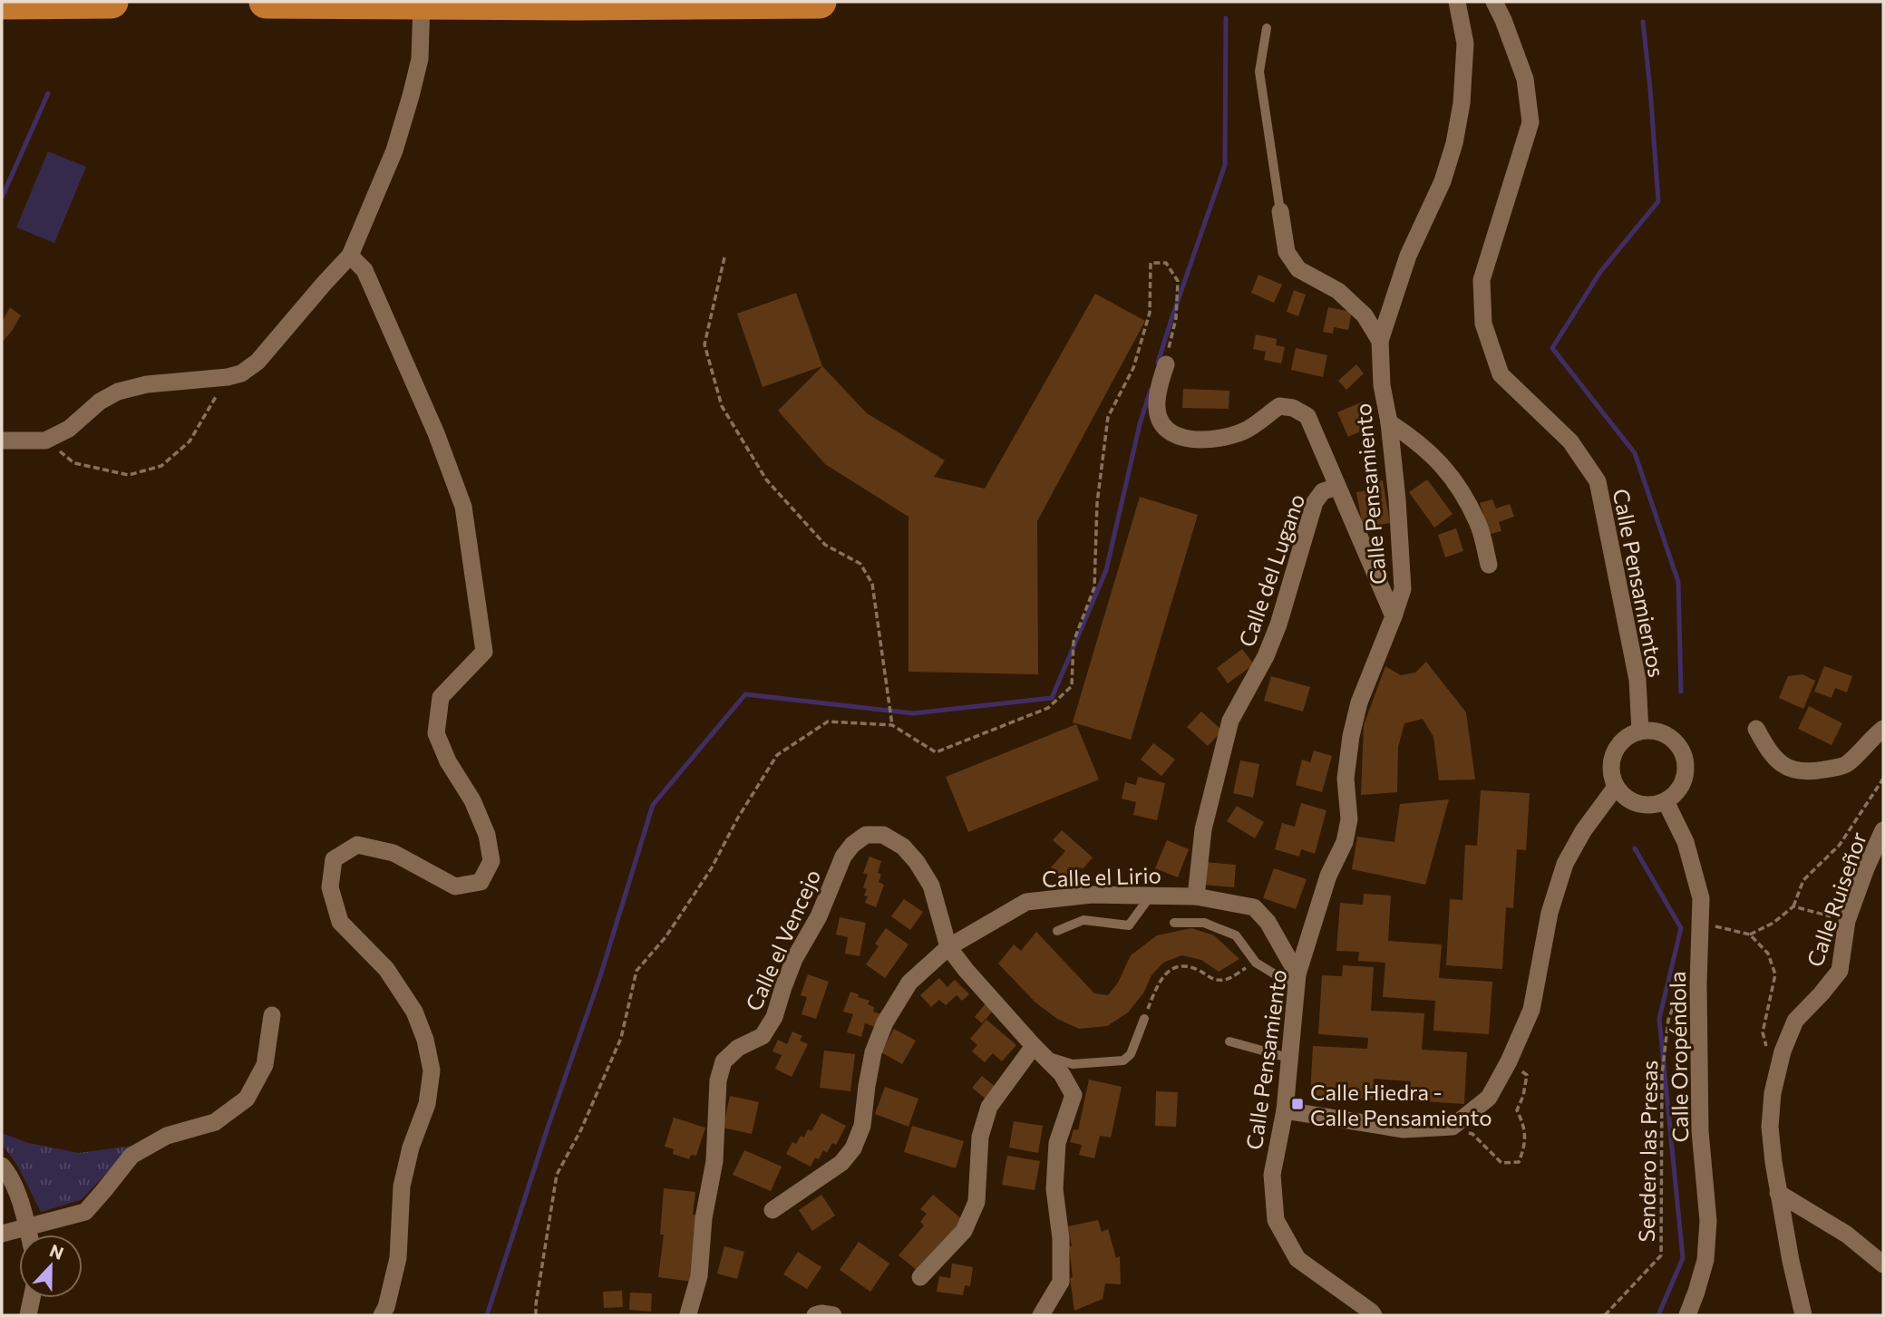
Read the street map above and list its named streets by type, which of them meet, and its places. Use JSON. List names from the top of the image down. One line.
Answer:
{"streets":{"street":["Calle Pensamiento","Calle del Lugano","Calle Pensamientos","Calle el Lirio","Calle Ruiseñor","Calle el Vencejo","Calle Oropéndola"],"path":["Sendero las Presas"]},"crossings":[["Calle Pensamiento","Calle el Lirio"],["Calle del Lugano","Calle el Lirio"],["Calle Pensamientos","Calle Oropéndola"],["Calle el Lirio","Calle el Vencejo"],["Calle Oropéndola","Sendero las Presas"]],"places":{"transit":["Calle Hiedra - Calle Pensamiento"]},"north":"top"}
